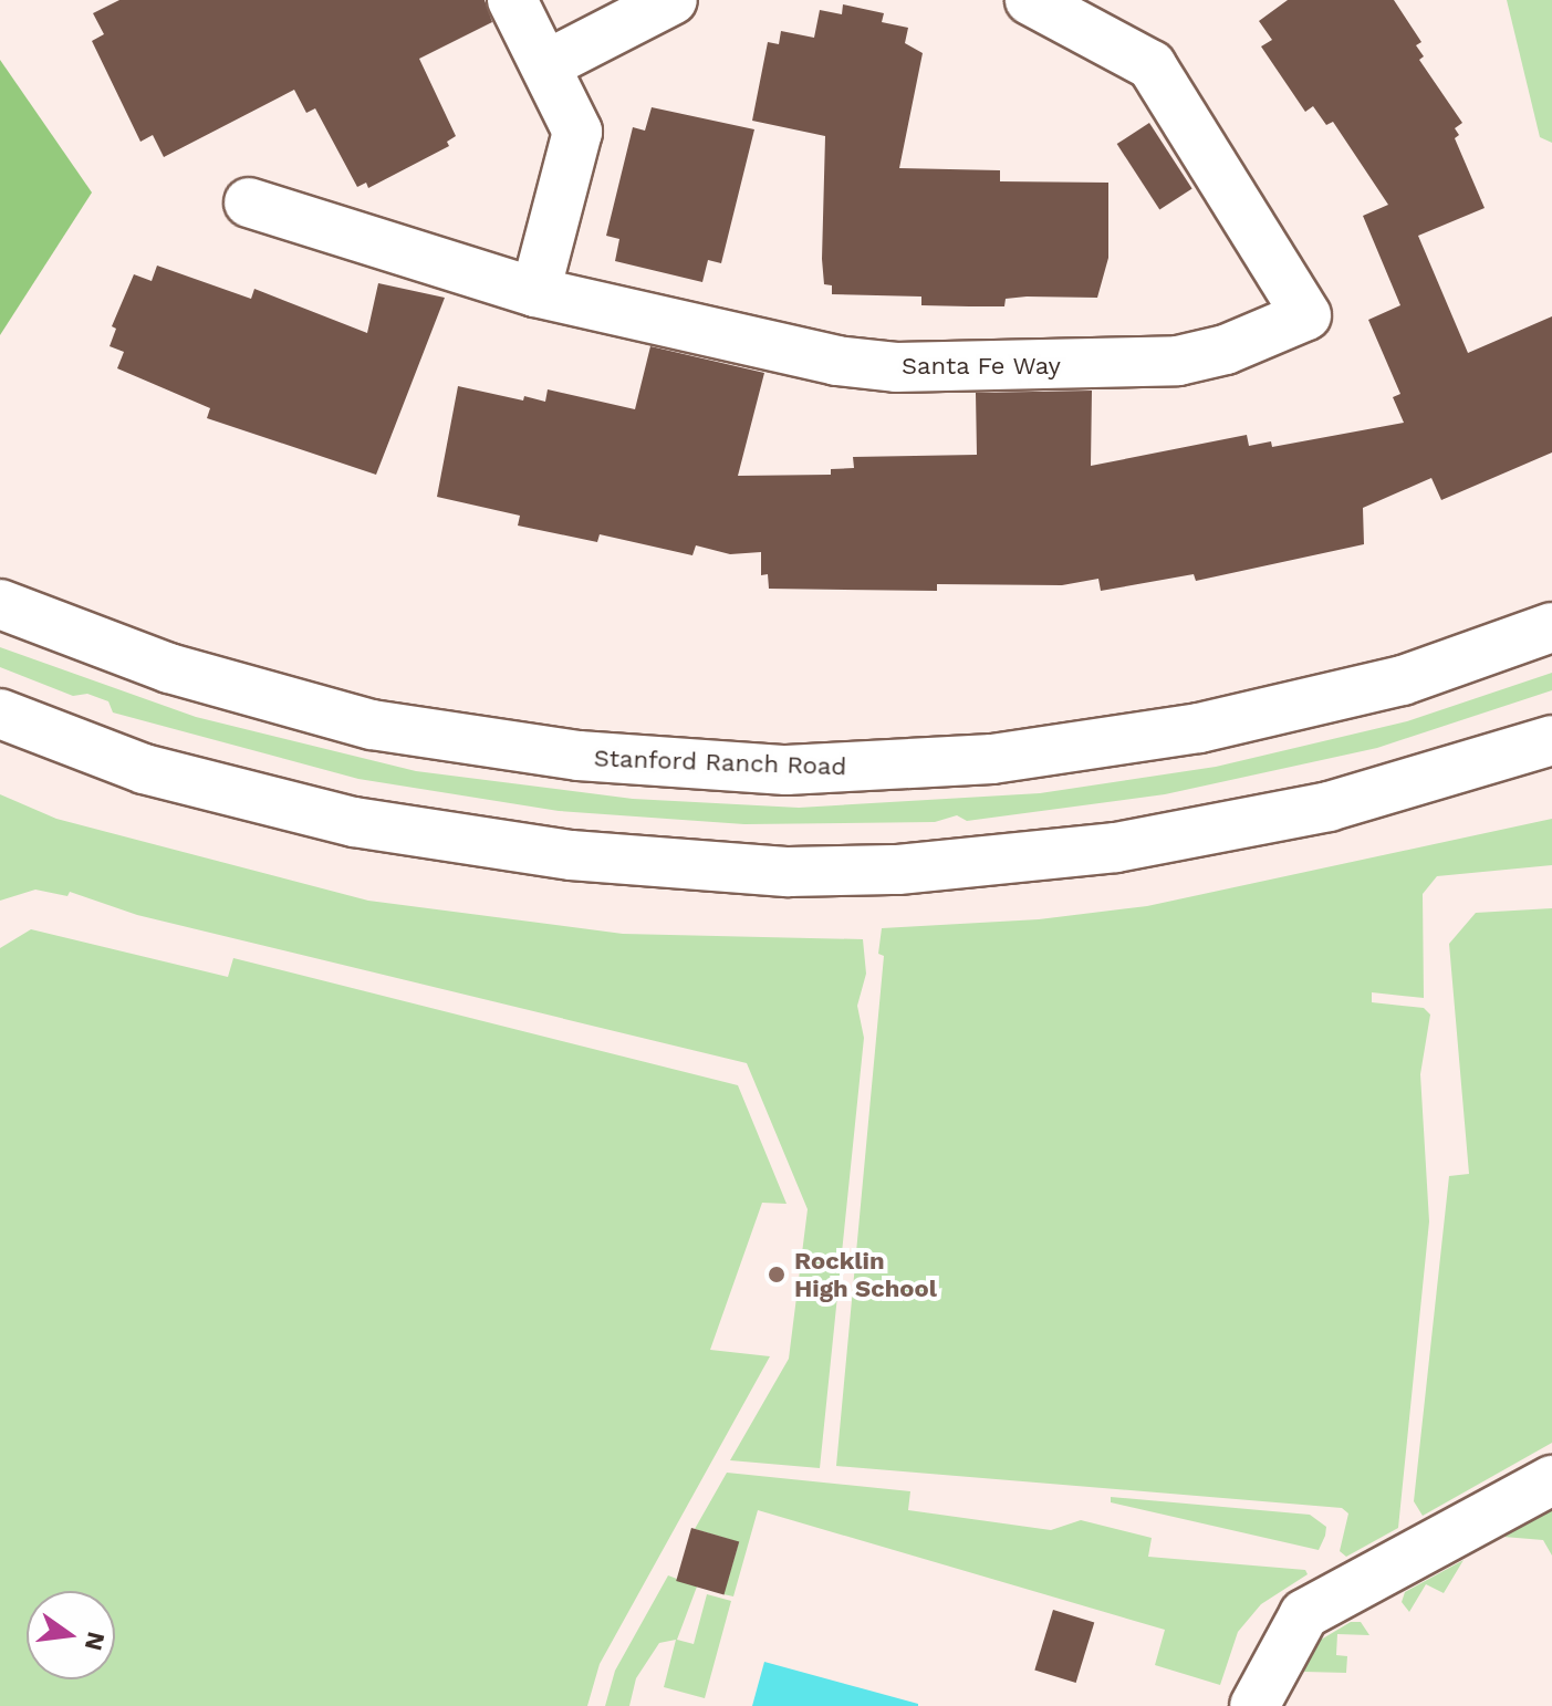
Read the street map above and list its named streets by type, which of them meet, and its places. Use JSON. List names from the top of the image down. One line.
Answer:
{"streets":{"main road":["Santa Fe Way","Stanford Ranch Road"]},"places":["Rocklin High School"],"north":"right"}
